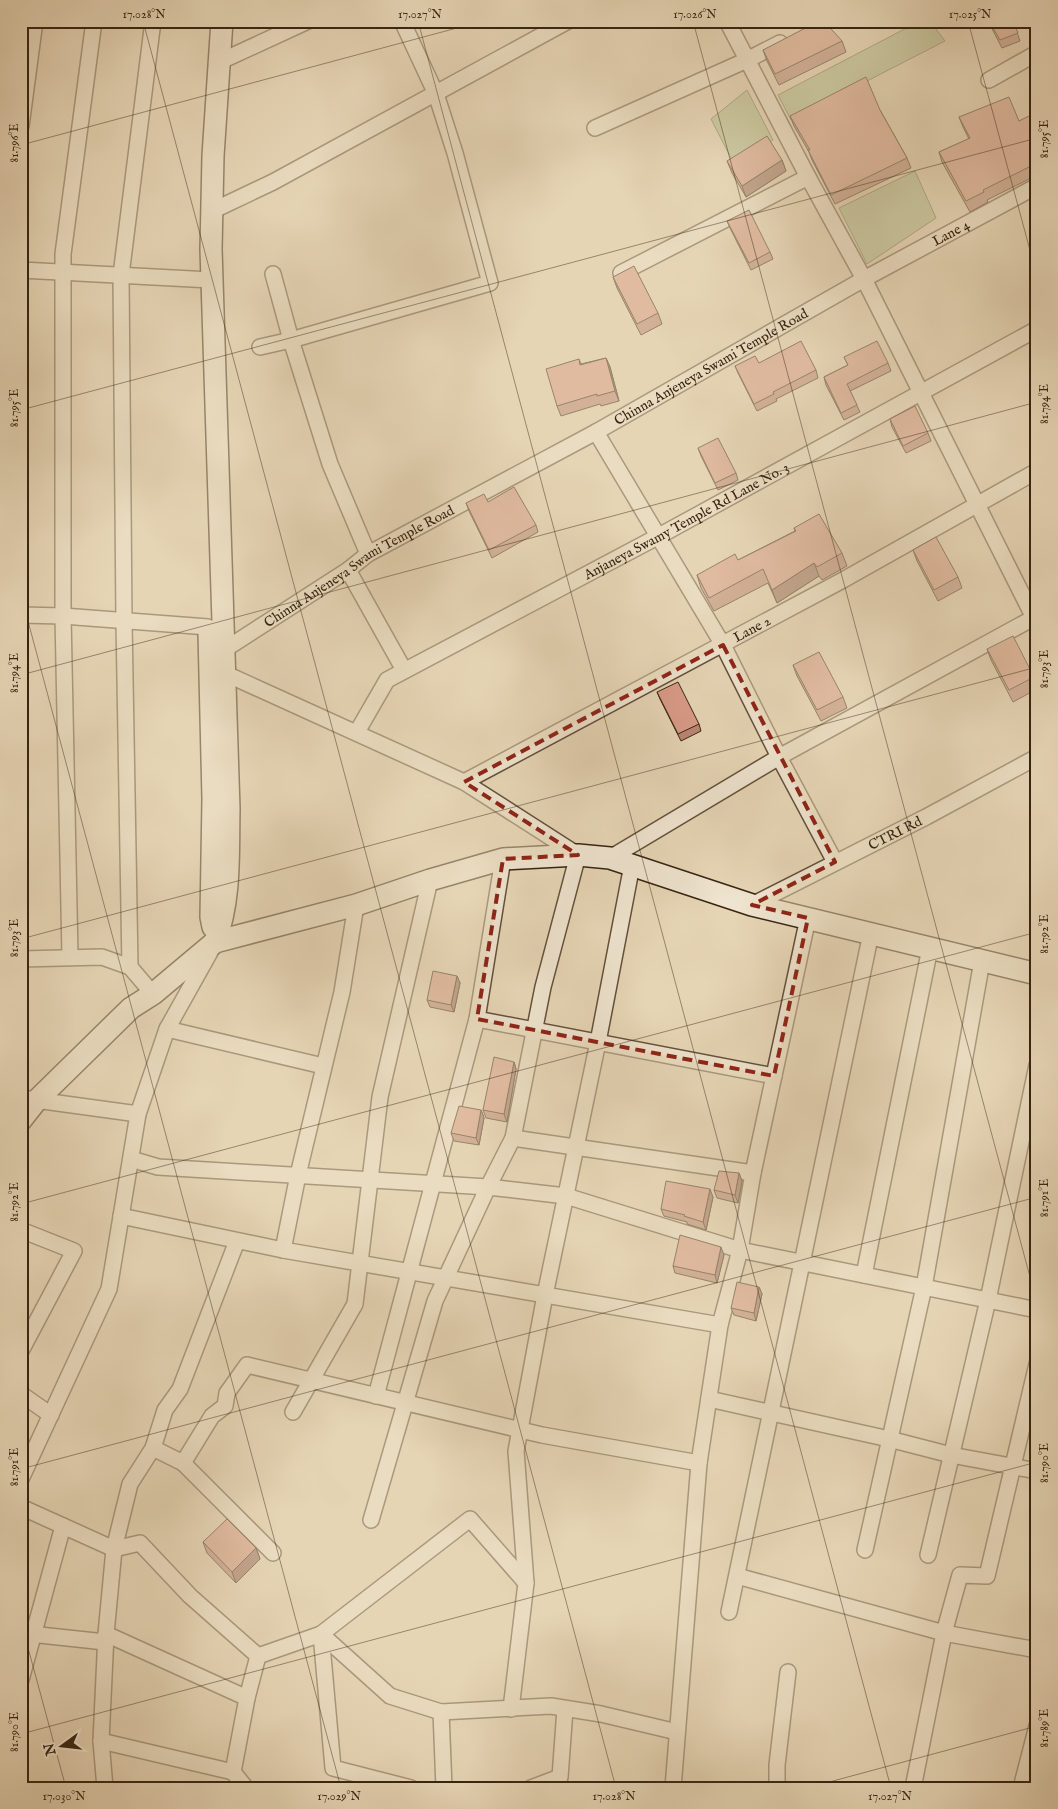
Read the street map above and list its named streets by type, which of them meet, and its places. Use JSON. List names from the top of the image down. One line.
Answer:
{"streets":{"street":["Lane 4","Chinna Anjeneya Swami Temple Road","Anjaneya Swamy Temple Rd Lane No. 3","Lane 2","CTRI Rd"]},"crossings":[["Lane 4","Chinna Anjeneya Swami Temple Road"]],"north":"left","coordinates":["17.028°N","17.027°N","17.026°N","17.025°N","81.795°E","81.796°E","81.794°E","81.793°E","81.792°E","81.791°E","81.790°E","81.789°E","17.030°N","17.029°N"]}
